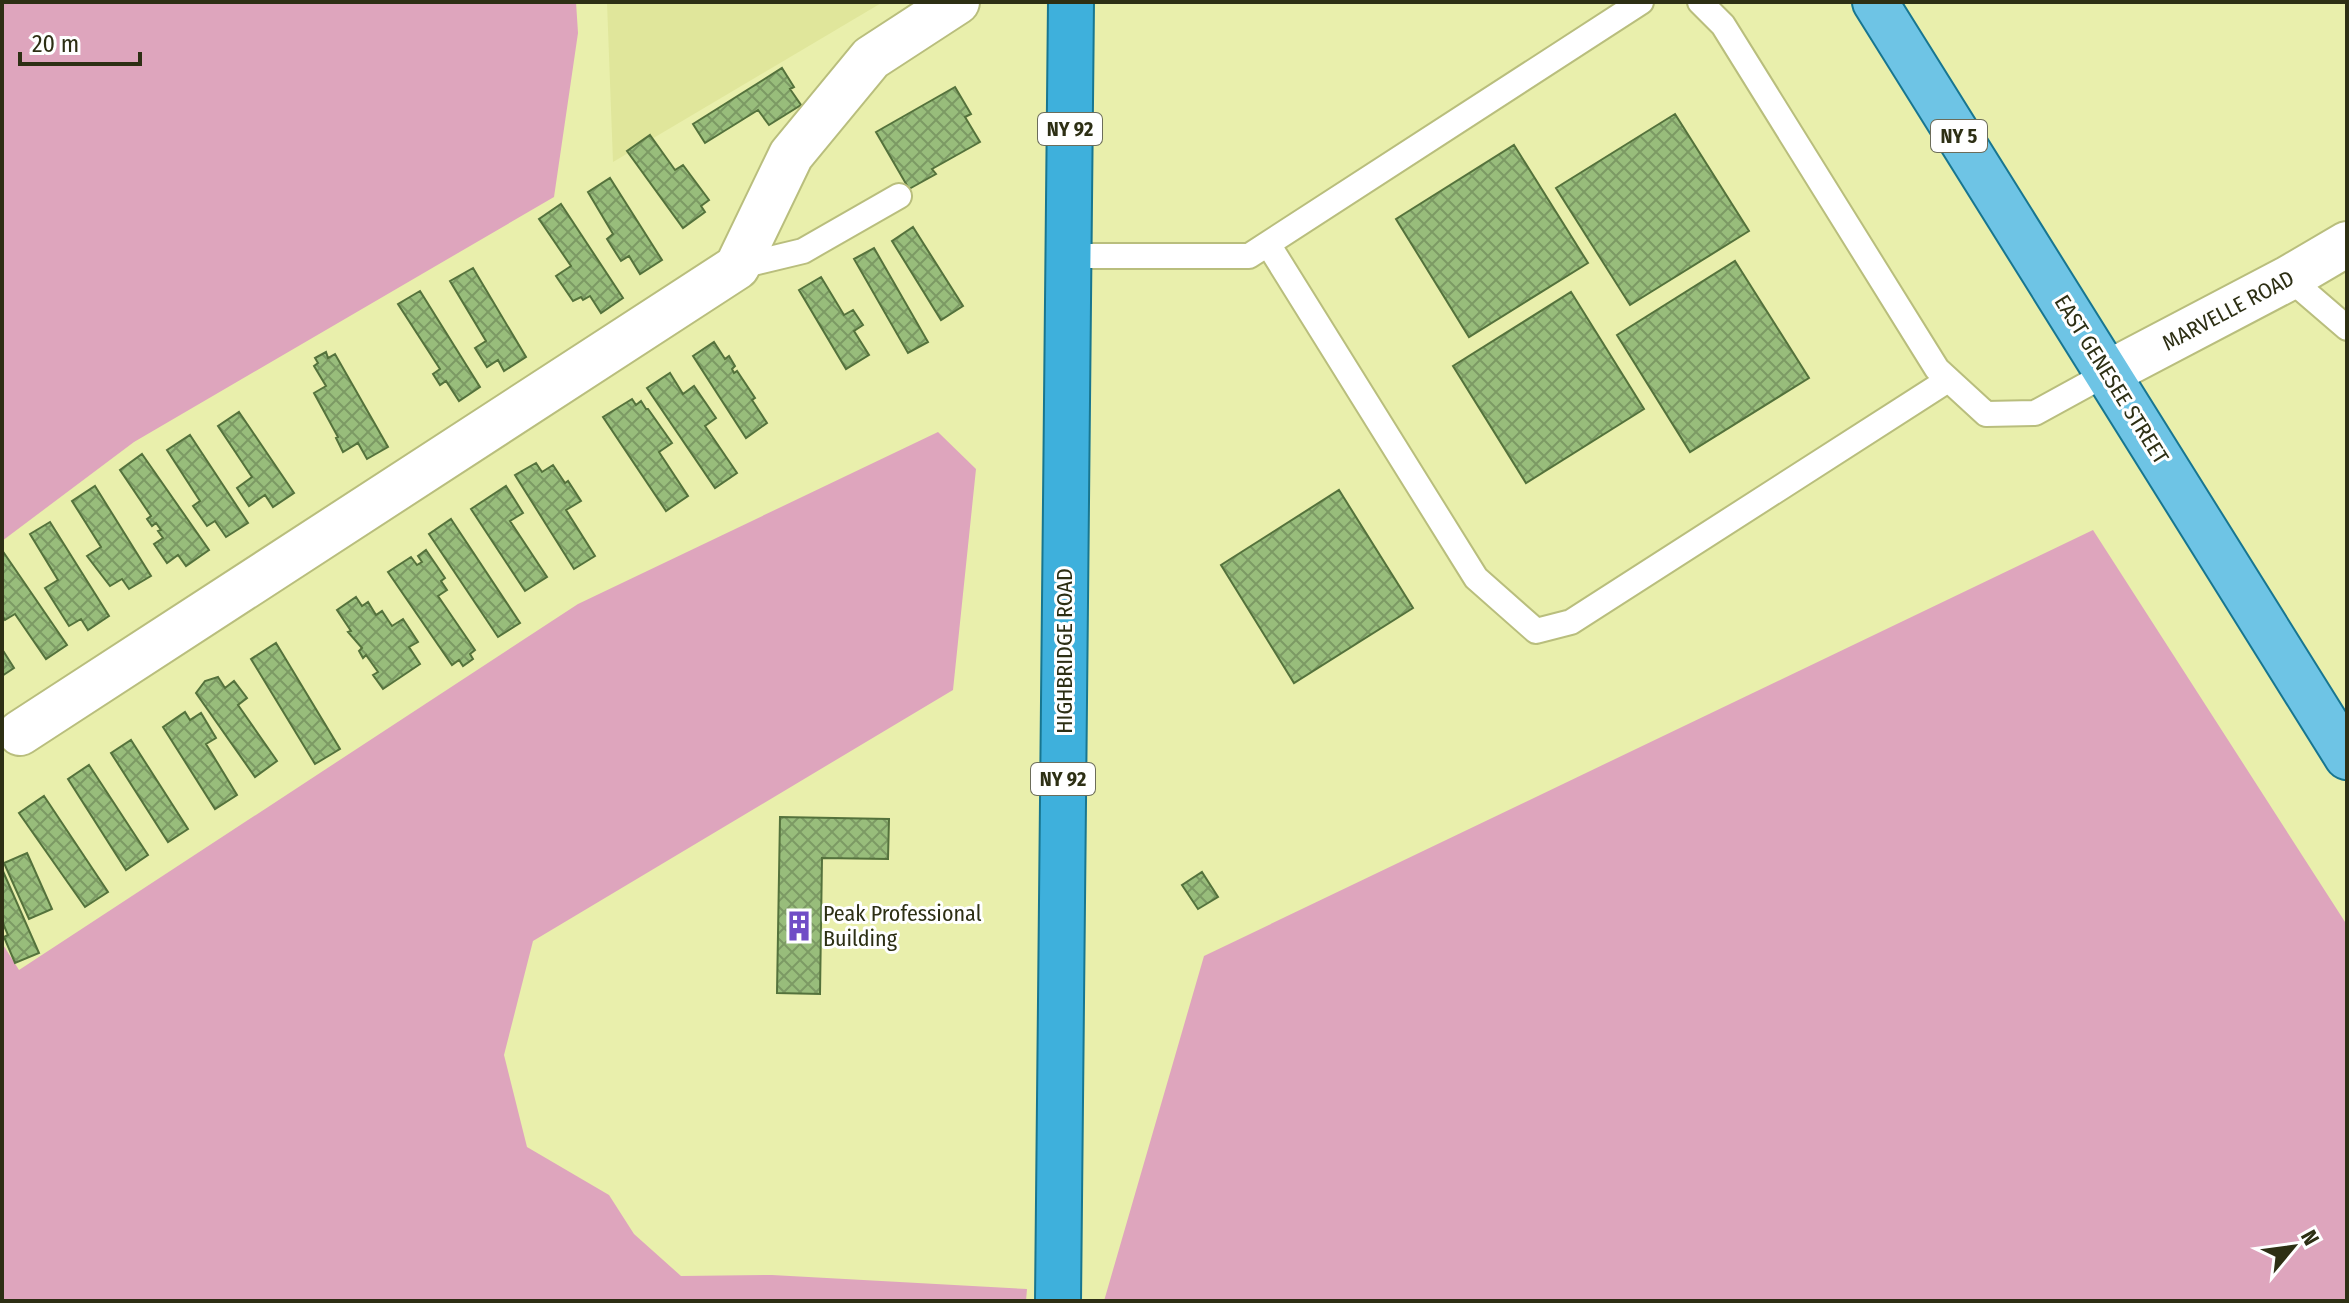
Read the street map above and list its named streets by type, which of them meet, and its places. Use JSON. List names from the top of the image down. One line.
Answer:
{"streets":{"highway":["NY 92","HIGHBRIDGE ROAD"],"main road":["NY 5","EAST GENESEE STREET"],"street":["MARVELLE ROAD"]},"crossings":[["MARVELLE ROAD","EAST GENESEE STREET"]],"places":{"building":["Peak Professional Building"]},"scale_bar":"20 m","north":"top right"}
